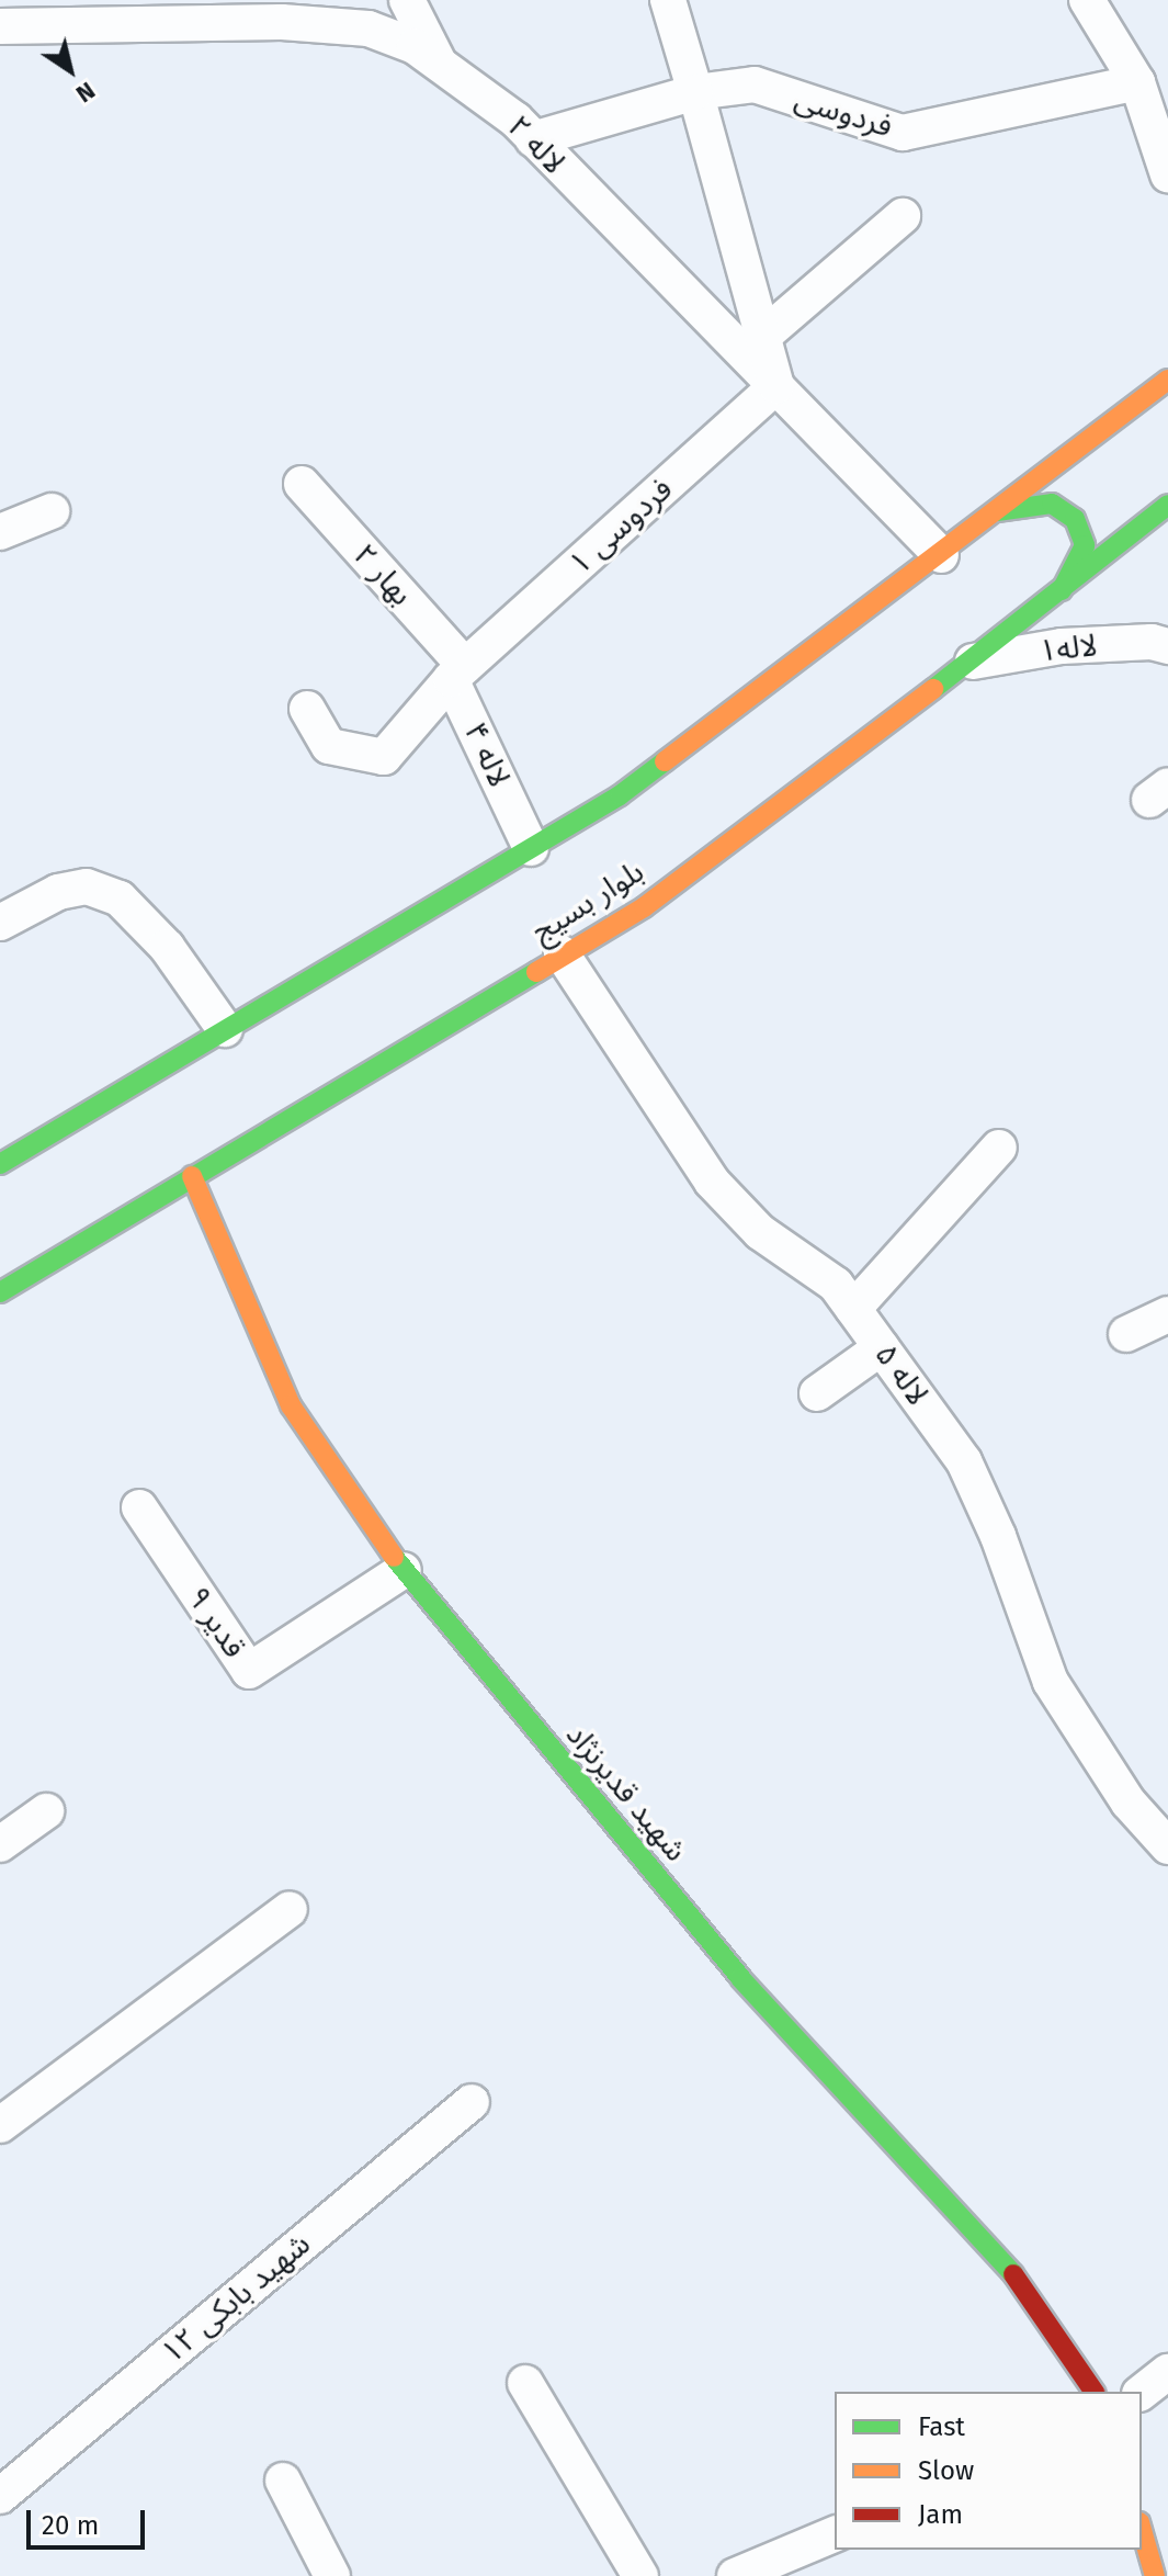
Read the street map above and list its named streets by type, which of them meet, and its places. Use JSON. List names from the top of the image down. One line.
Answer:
{"streets":{"main road":["بلوار بسیج","شهید قدیرنژاد"],"street":["فردوسی","لاله ۲","فردوسی ۱","بهار ۲","لاله۱","لاله ۴","لاله ۵","قدیر ۹","شهید بابکی ۱۲"]},"crossings":[["فردوسی","لاله ۲"],["لاله ۲","فردوسی ۱"],["فردوسی ۱","بهار ۲"],["فردوسی ۱","لاله ۴"],["بهار ۲","لاله ۴"],["لاله۱","بلوار بسیج"],["بلوار بسیج","لاله ۵"],["بلوار بسیج","شهید قدیرنژاد"],["قدیر ۹","شهید قدیرنژاد"]],"legend":["Fast","Slow","Jam"],"scale_bar":"20 m","north":"bottom right"}
